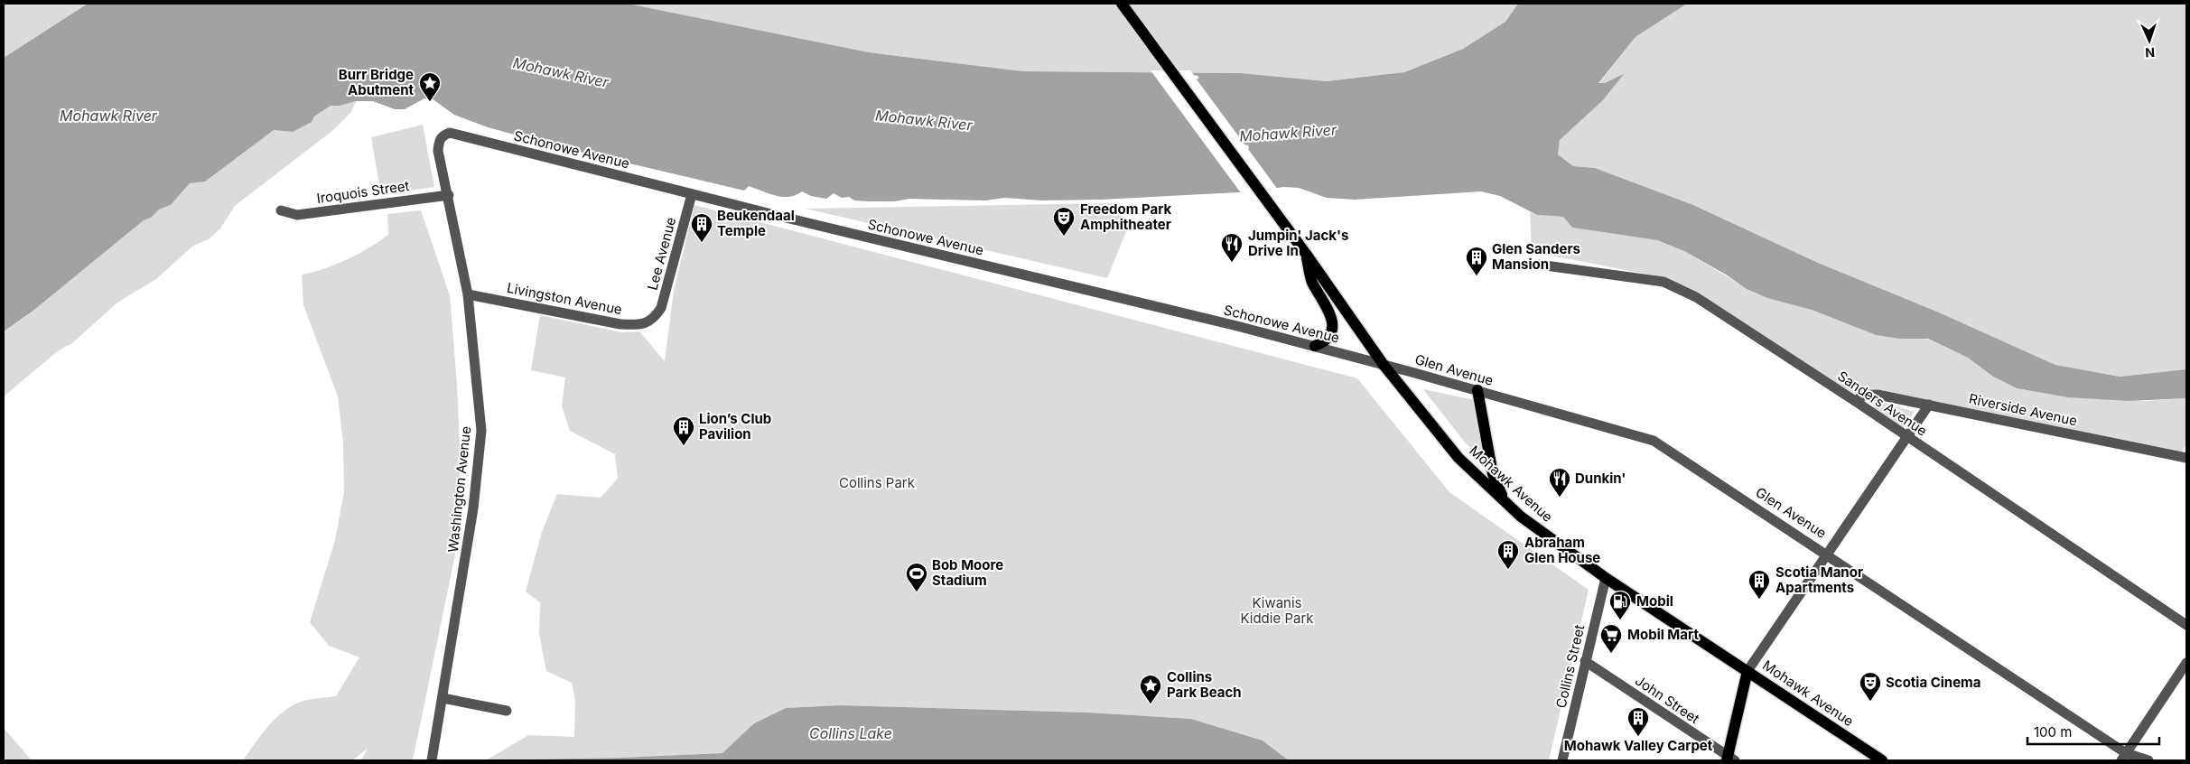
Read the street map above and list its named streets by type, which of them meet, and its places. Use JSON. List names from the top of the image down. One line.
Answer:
{"streets":{"main road":["Mohawk Avenue"],"street":["Schonowe Avenue","Iroquois Street","Lee Avenue","Livingston Avenue","Glen Avenue","Sanders Avenue","Riverside Avenue","Washington Avenue","Collins Street","John Street"]},"crossings":[["Schonowe Avenue","Lee Avenue"],["Schonowe Avenue","Glen Avenue"],["Schonowe Avenue","Mohawk Avenue"],["Schonowe Avenue","Washington Avenue"],["Iroquois Street","Washington Avenue"],["Lee Avenue","Livingston Avenue"],["Livingston Avenue","Washington Avenue"],["Glen Avenue","Mohawk Avenue"],["Sanders Avenue","Riverside Avenue"],["Mohawk Avenue","Collins Street"],["Collins Street","John Street"]],"water":["Mohawk River","Collins Lake"],"parks":["Collins Park","Kiwanis Kiddie Park"],"places":{"place":["Burr Bridge Abutment","Collins Park Beach"],"theatre":["Freedom Park Amphitheater","Scotia Cinema"],"building":["Beukendaal Temple","Glen Sanders Mansion","Lion’s Club Pavilion","Abraham Glen House","Scotia Manor Apartments","Mohawk Valley Carpet"],"restaurant":["Jumpin' Jack's Drive In","Dunkin'"],"sports":["Bob Moore Stadium"],"fuel station":["Mobil"],"supermarket":["Mobil Mart"]},"scale_bar":"100 m","north":"bottom"}
